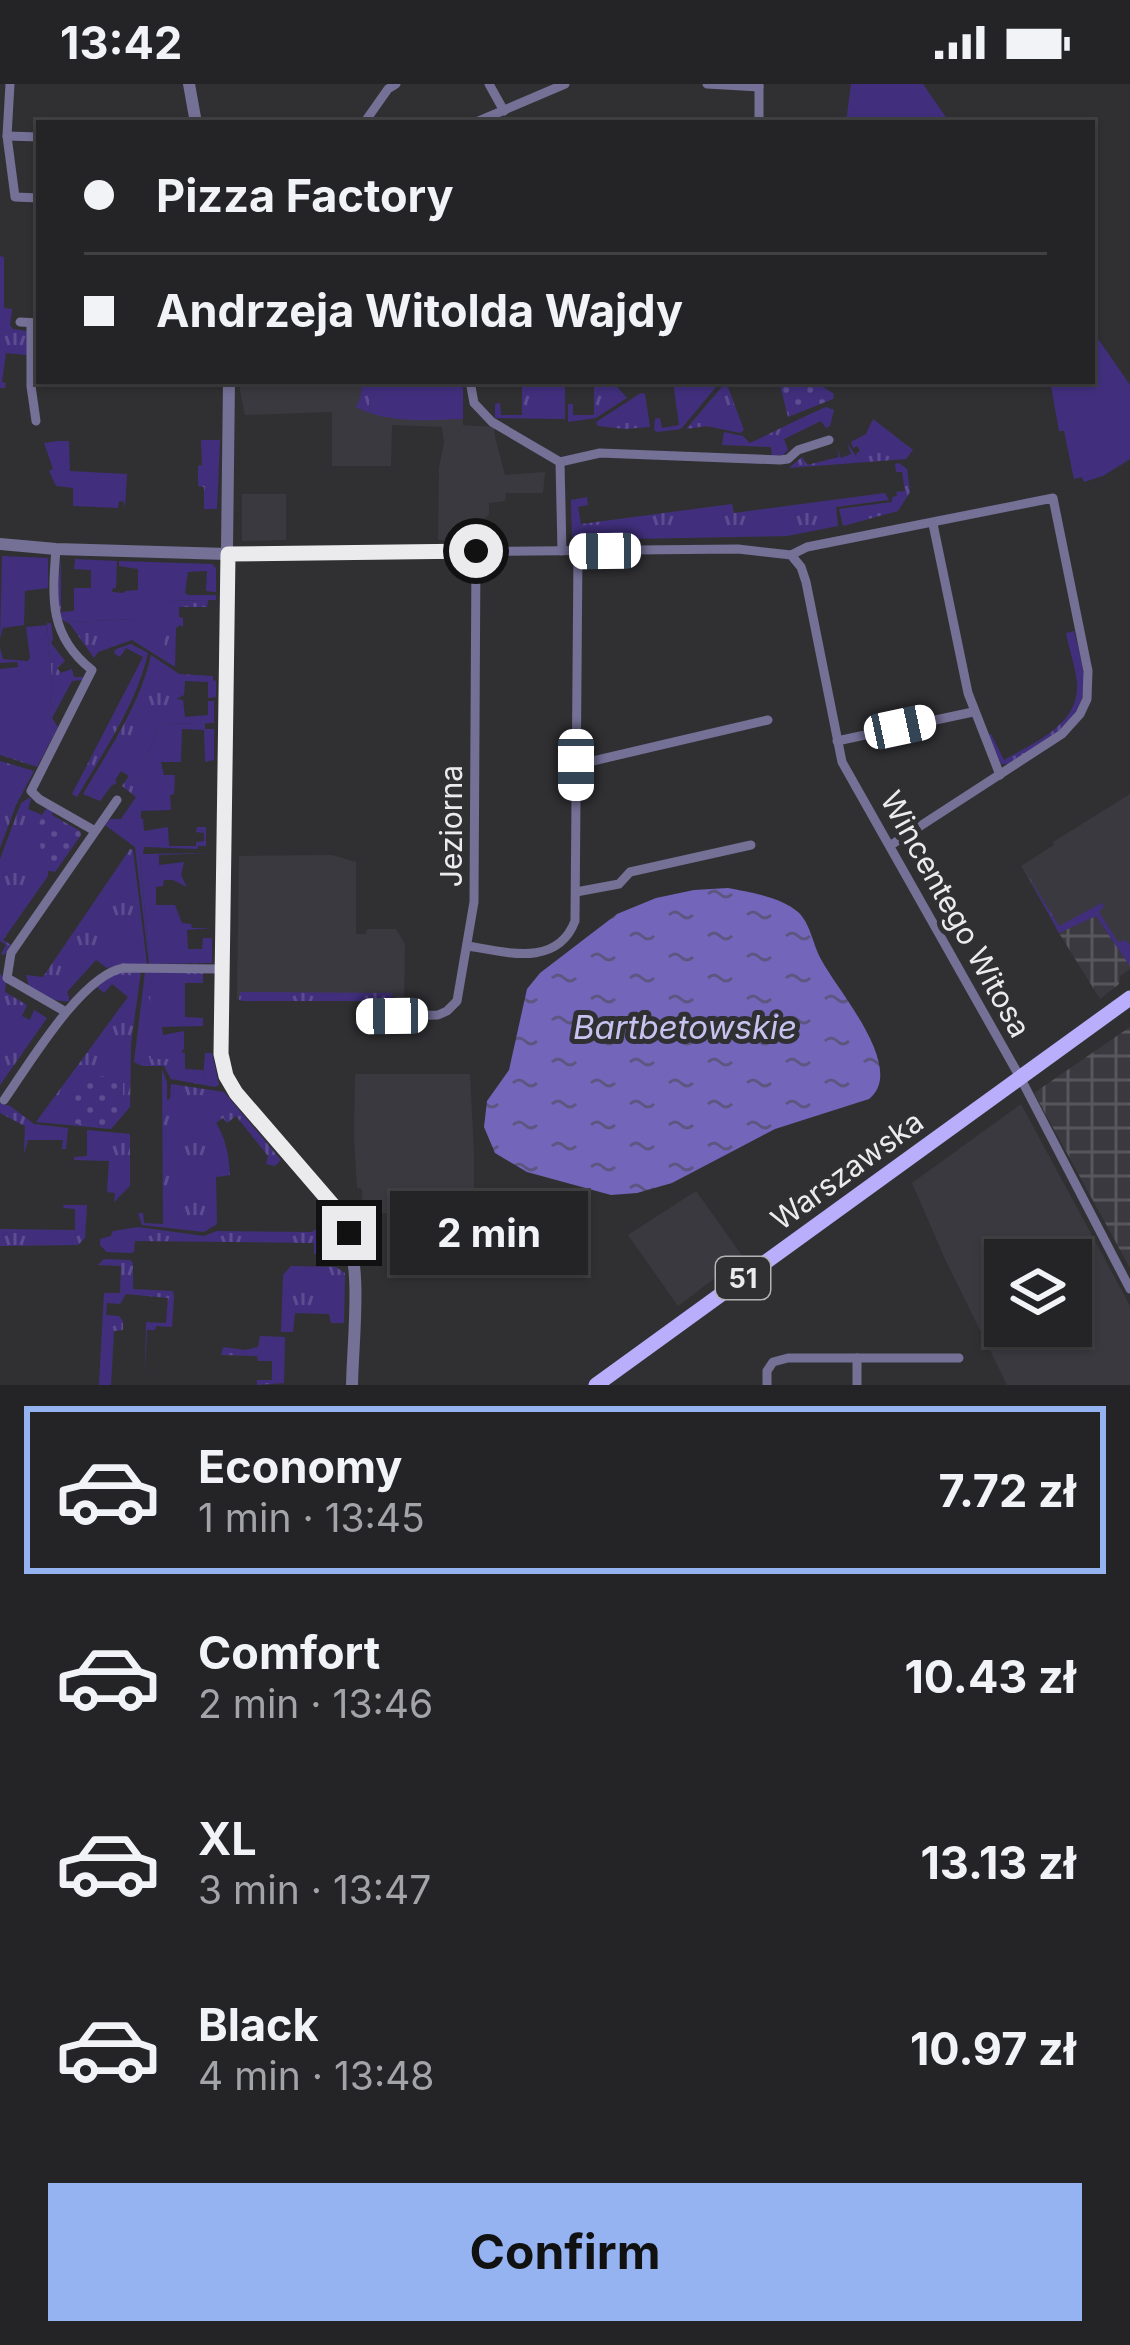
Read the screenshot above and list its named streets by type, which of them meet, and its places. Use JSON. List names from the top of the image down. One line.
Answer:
{"streets":{"main road":["Warszawska","51"],"street":["Jeziorna","Wincentego Witosa"]},"crossings":[["Wincentego Witosa","Warszawska"]],"water":["Bartbetowskie"],"page":{"status":"13:42","banner":["Pizza Factory","Andrzeja Witolda Wajdy"],"bubble":"2 min","list":[{"name":"Economy","note":"1 min · 13:45","value":"7.72 zł"},{"name":"Comfort","note":"2 min · 13:46","value":"10.43 zł"},{"name":"XL","note":"3 min · 13:47","value":"13.13 zł"},{"name":"Black","note":"4 min · 13:48","value":"10.97 zł"}],"buttons":"Confirm"}}
